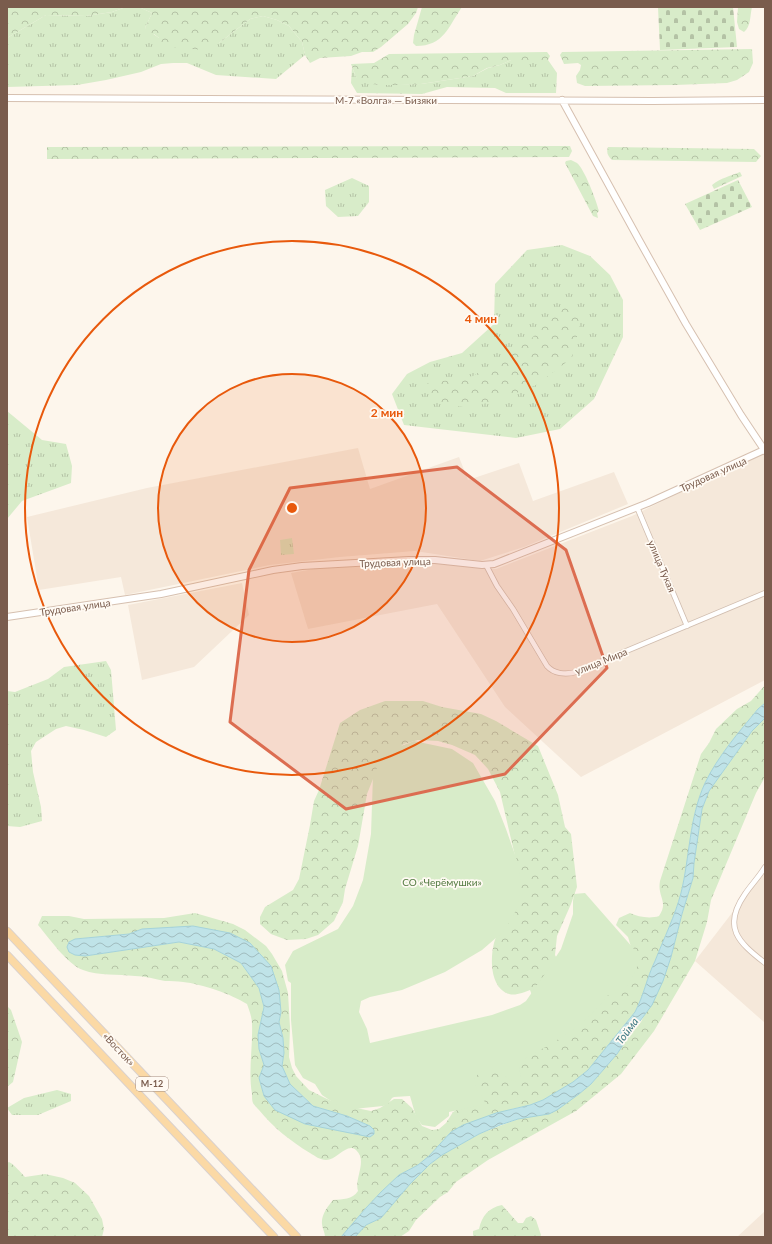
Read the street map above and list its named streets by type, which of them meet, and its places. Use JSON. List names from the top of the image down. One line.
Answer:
{"streets":{"main road":["«Восток»","М-12"],"street":["М-7 «Волга» — Бизяки","Трудовая улица","улица Тукая","улица Мира"]},"crossings":[["Трудовая улица","улица Тукая"],["Трудовая улица","улица Мира"],["улица Тукая","улица Мира"]],"water":["Тойма"],"parks":["СО «Черёмушки»"],"rings":["4 мин","2 мин"]}
